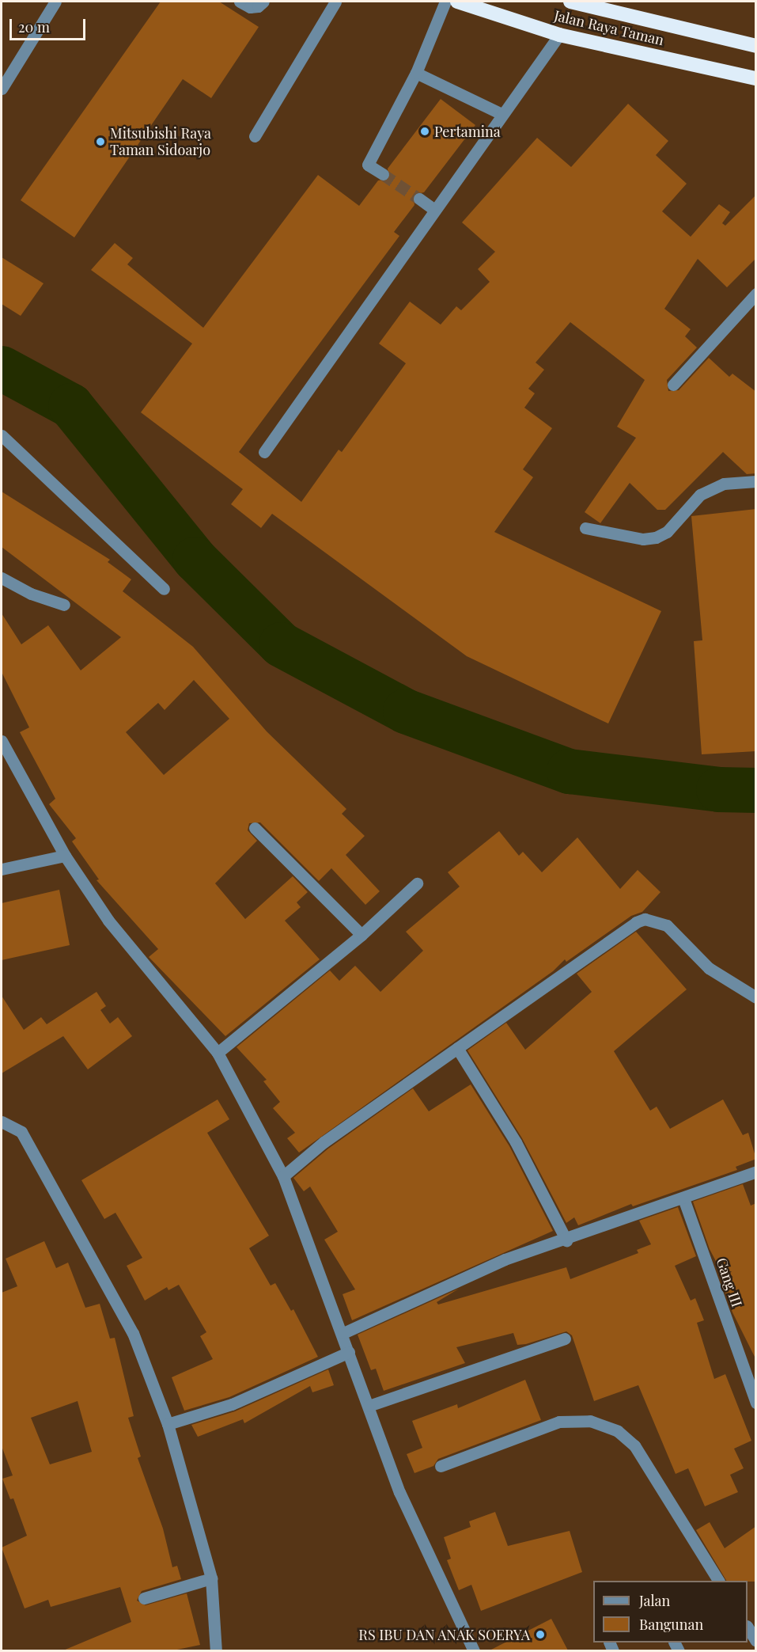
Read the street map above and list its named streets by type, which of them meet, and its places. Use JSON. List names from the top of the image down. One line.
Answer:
{"streets":{"highway":["Jalan Raya Taman"],"street":["Gang III"]},"places":["Pertamina","Mitsubishi Raya Taman Sidoarjo","RS IBU DAN ANAK SOERYA"],"legend":["Jalan","Bangunan"],"scale_bar":"20 m"}
